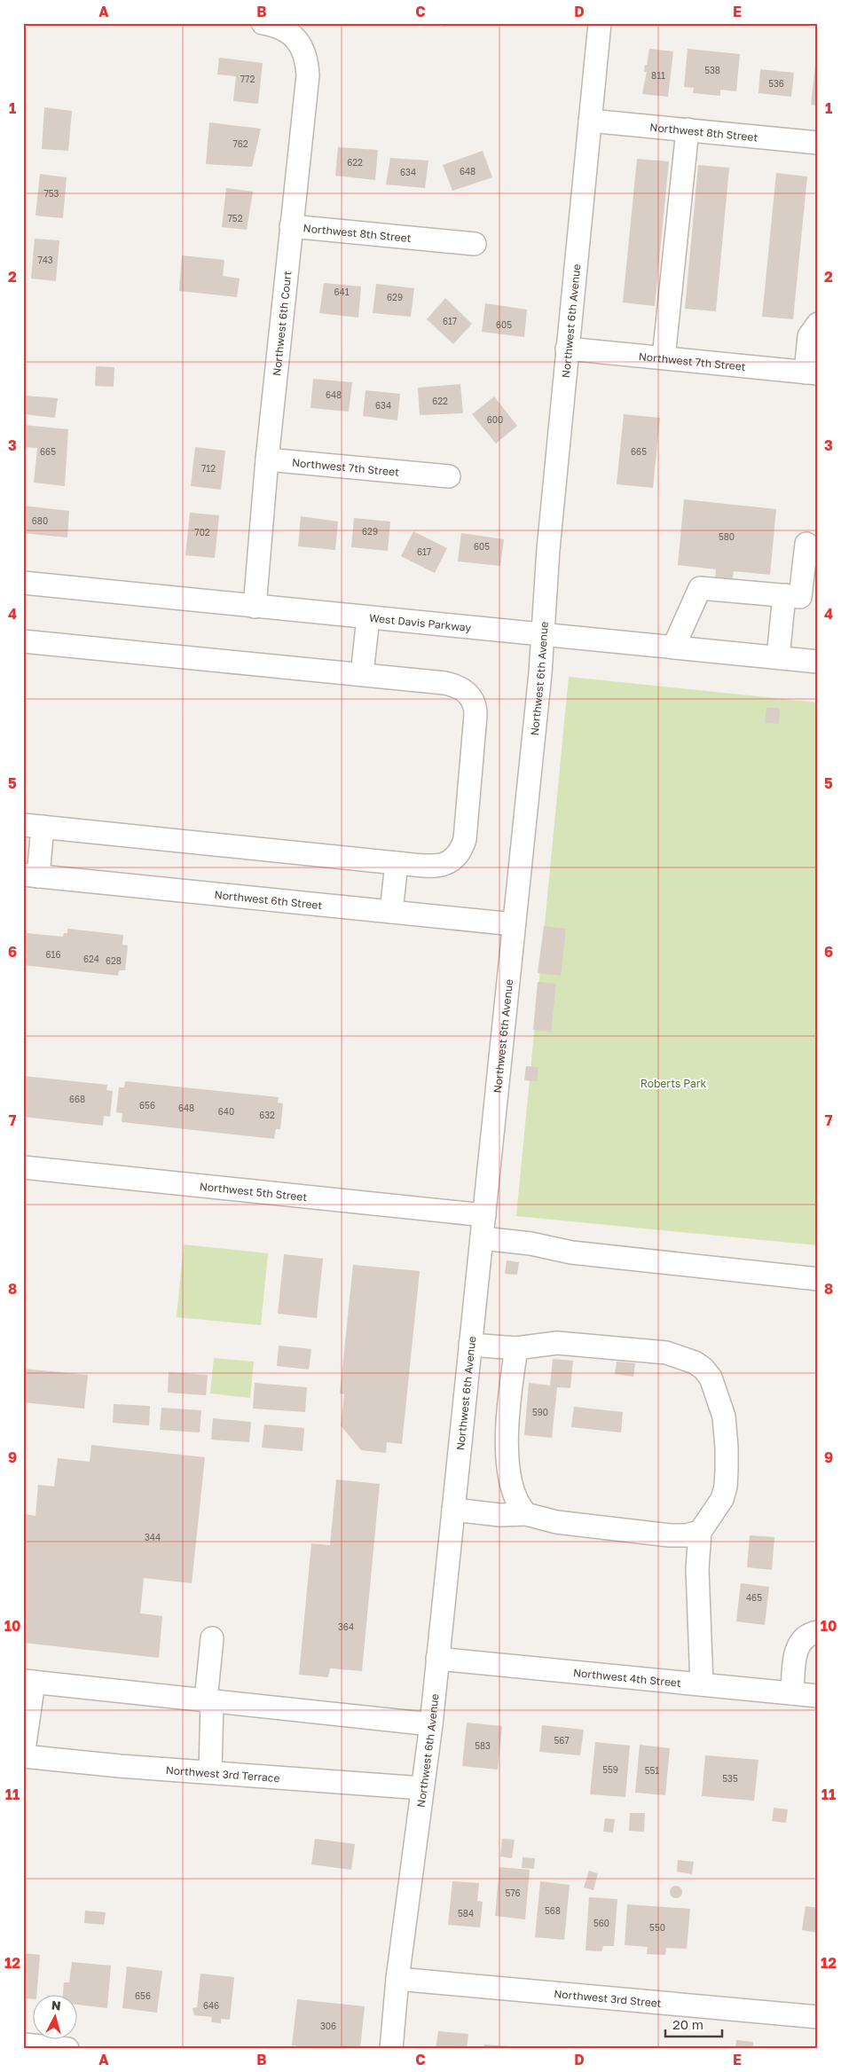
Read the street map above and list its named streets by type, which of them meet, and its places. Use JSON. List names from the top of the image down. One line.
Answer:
{"streets":{"street":["Northwest 8th Street","Northwest 6th Avenue","Northwest 6th Court","Northwest 7th Street","West Davis Parkway","Northwest 6th Street","Northwest 5th Street","Northwest 4th Street","Northwest 3rd Terrace","Northwest 3rd Street"]},"crossings":[["Northwest 8th Street","Northwest 6th Avenue"],["Northwest 8th Street","Northwest 6th Court"],["Northwest 6th Avenue","Northwest 7th Street"],["Northwest 6th Avenue","West Davis Parkway"],["Northwest 6th Avenue","Northwest 6th Street"],["Northwest 6th Avenue","Northwest 5th Street"],["Northwest 6th Avenue","Northwest 4th Street"],["Northwest 6th Avenue","Northwest 3rd Terrace"],["Northwest 6th Avenue","Northwest 3rd Street"],["Northwest 6th Court","Northwest 7th Street"],["Northwest 6th Court","West Davis Parkway"]],"parks":["Roberts Park"],"house_numbers":["538","811","772","536","762","622","648","634","753","752","743","641","629","617","605","648","622","634","600","665","665","712","680","629","702","580","605","617","616","624","628","668","656","648","640","632","590","344","465","364","567","583","559","551","535","576","568","584","560","550","656","646","306"],"scale_bar":"20 m","north":"top","grid":{"columns":["A","B","C","D","E"],"rows":["1","2","3","4","5","6","7","8","9","10","11","12"]}}
